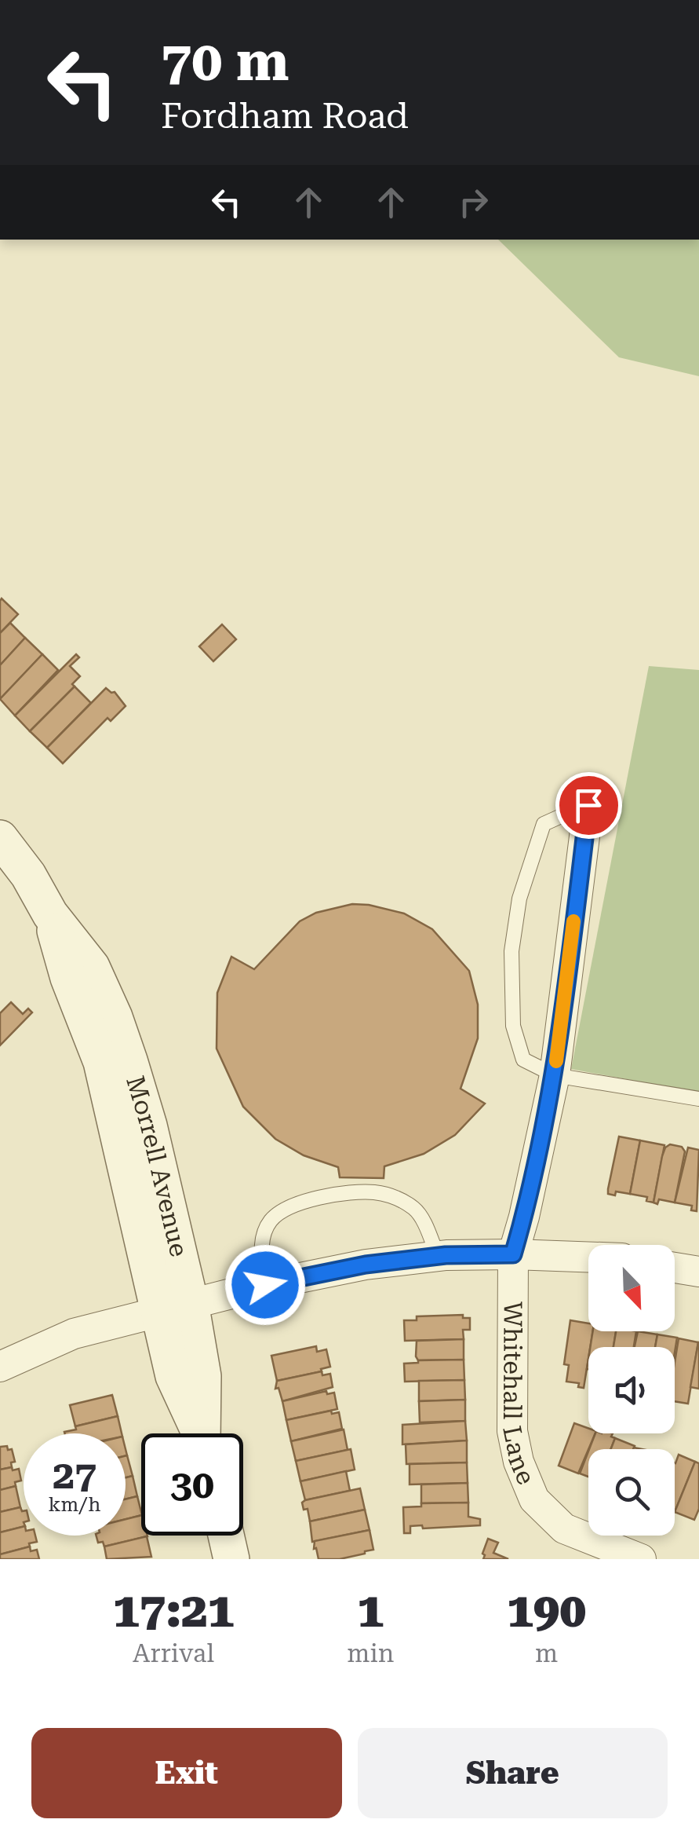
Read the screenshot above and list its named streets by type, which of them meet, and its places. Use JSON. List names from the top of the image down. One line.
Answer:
{"streets":{"street":["Morrell Avenue","Whitehall Lane"]},"north":"bottom right","page":{"turn":["70 m","Fordham Road"],"speed":"27 km/h","limit":"30","eta":["17:21","Arrival","1","min","190","m"],"buttons":["Exit","Share"]}}
